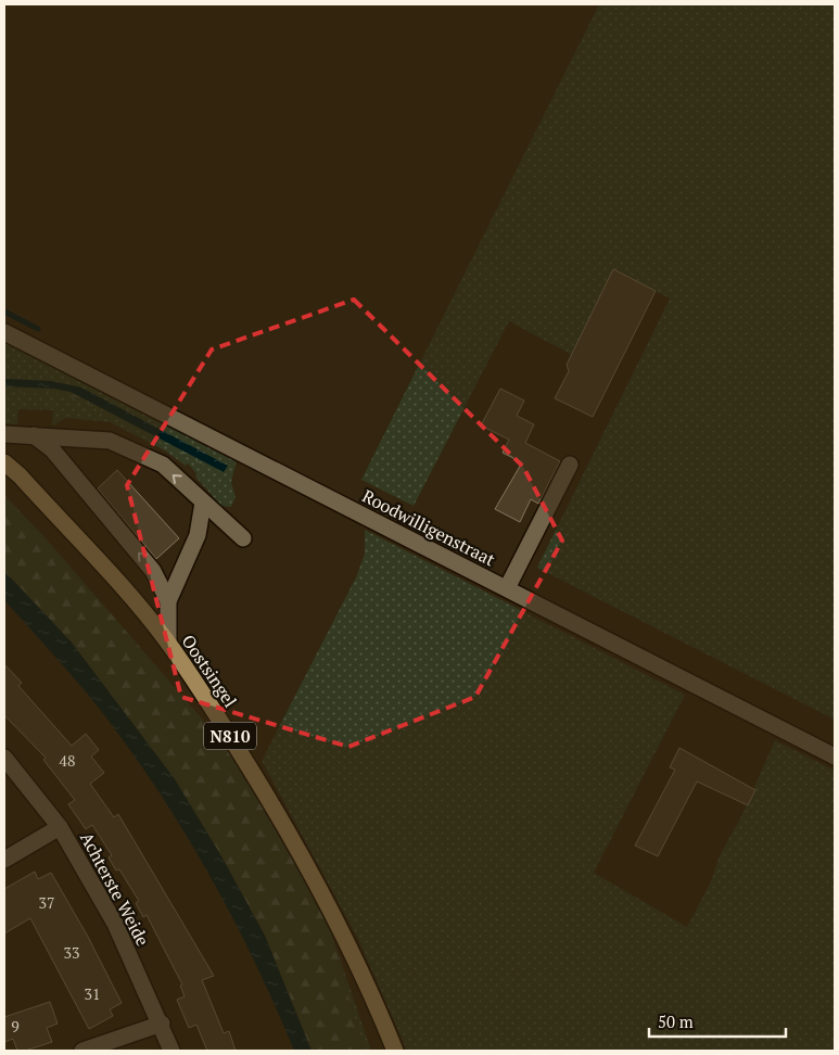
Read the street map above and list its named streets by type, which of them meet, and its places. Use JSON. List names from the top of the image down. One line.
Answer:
{"streets":{"main road":["Oostsingel","N810"],"street":["Roodwilligenstraat","Achterste Weide"]},"house_numbers":["48","37","33","31","9"],"scale_bar":"50 m"}
